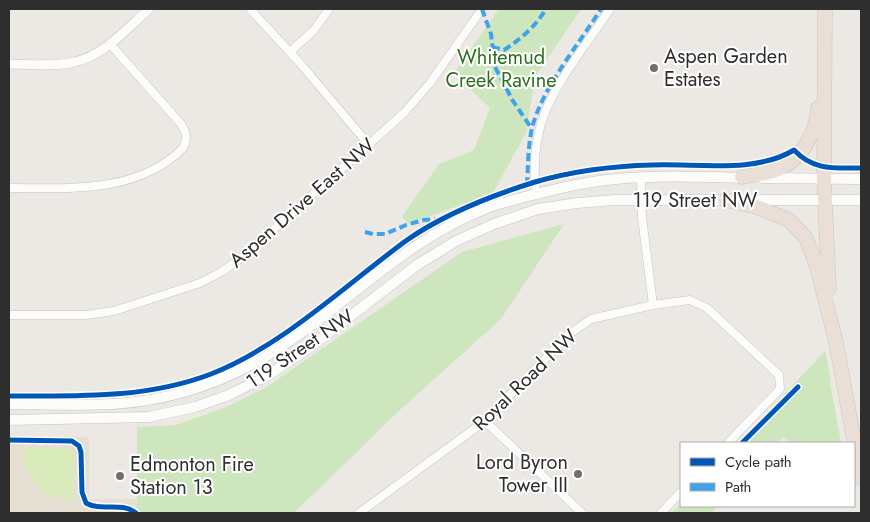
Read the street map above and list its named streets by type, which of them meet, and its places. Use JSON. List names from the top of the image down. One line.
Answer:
{"streets":{"main road":["119 Street NW"],"street":["Aspen Drive East NW","Royal Road NW"]},"parks":["Whitemud Creek Ravine"],"places":["Aspen Garden Estates","Lord Byron Tower III","Edmonton Fire Station 13"],"legend":["Cycle path","Path"]}
